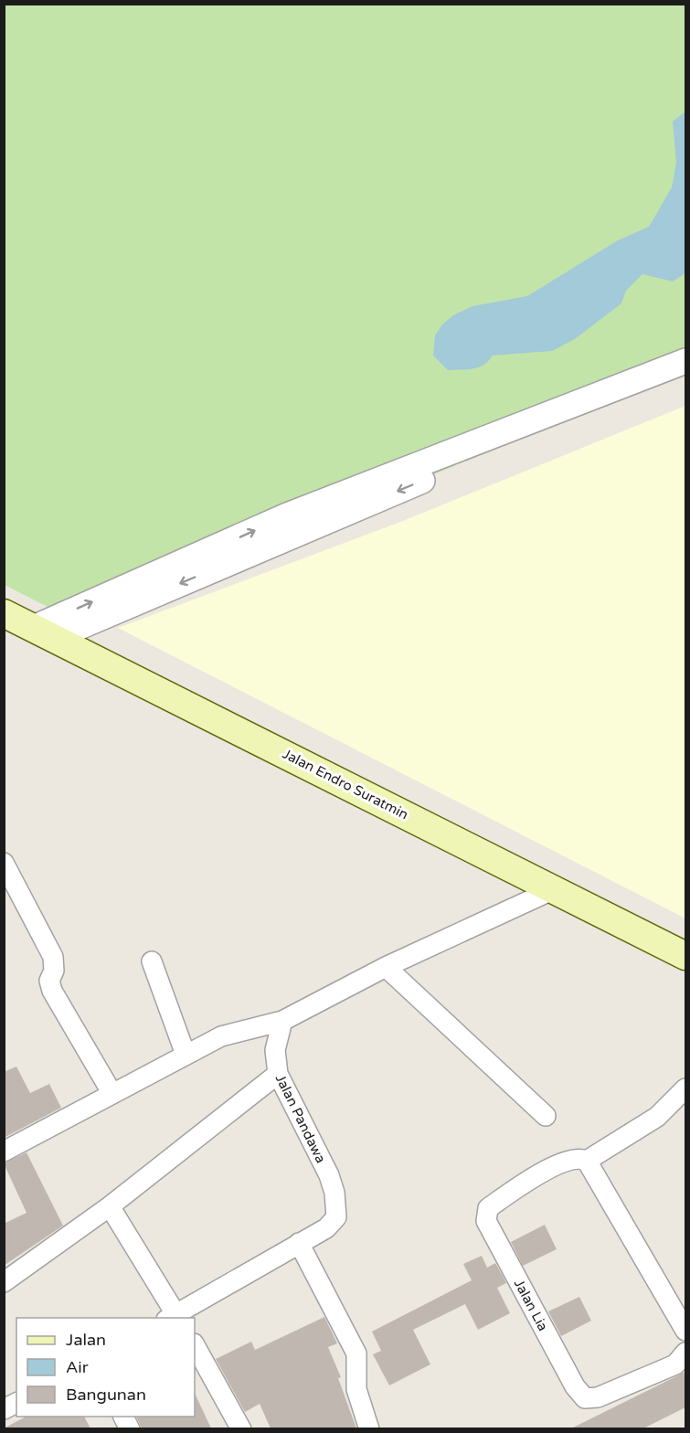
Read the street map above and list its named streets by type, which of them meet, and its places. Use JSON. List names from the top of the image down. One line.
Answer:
{"streets":{"main road":["Jalan Endro Suratmin"],"street":["Jalan Pandawa","Jalan Lia"]},"legend":["Jalan","Air","Bangunan"]}
